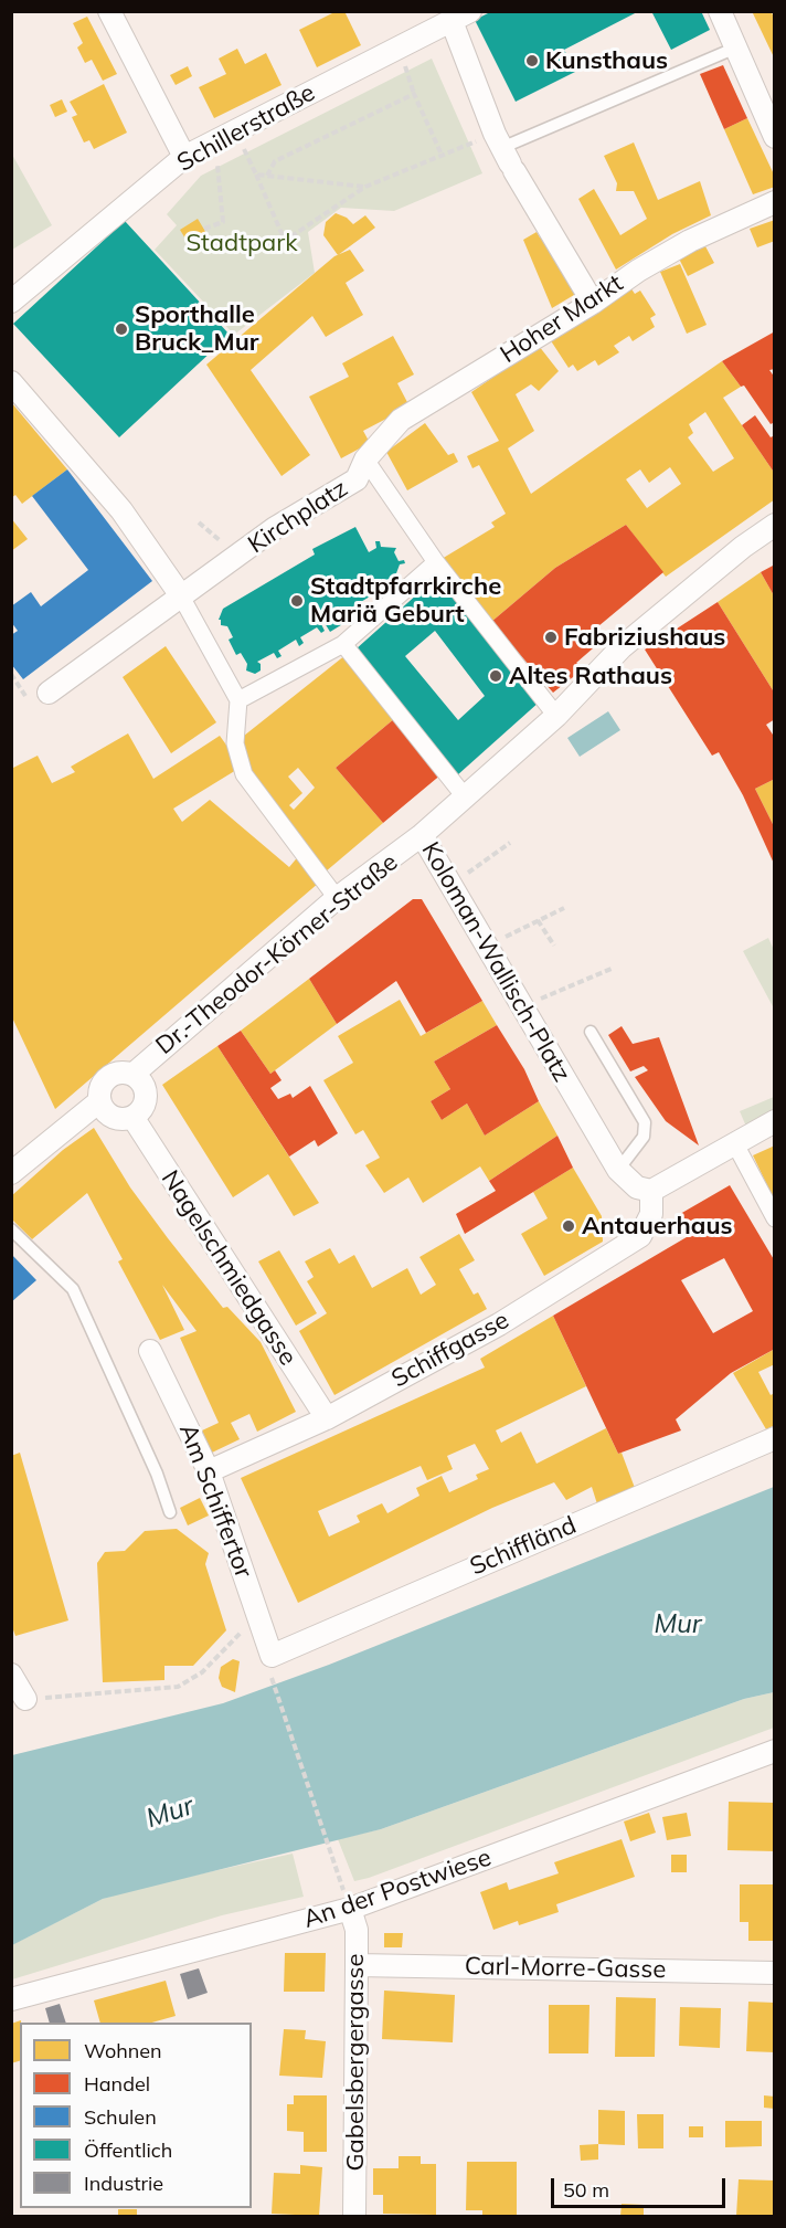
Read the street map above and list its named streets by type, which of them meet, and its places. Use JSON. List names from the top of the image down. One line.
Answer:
{"streets":{"street":["Schillerstraße","Hoher Markt","Kirchplatz","Dr.-Theodor-Körner-Straße","Koloman-Wallisch-Platz","Nagelschmiedgasse","Schiffgasse","Am Schiffertor","Schiffländ","An der Postwiese","Carl-Morre-Gasse","Gabelsbergergasse"]},"crossings":[["Hoher Markt","Kirchplatz"],["Kirchplatz","Koloman-Wallisch-Platz"],["Dr.-Theodor-Körner-Straße","Koloman-Wallisch-Platz"],["Dr.-Theodor-Körner-Straße","Nagelschmiedgasse"],["Koloman-Wallisch-Platz","Schiffgasse"],["Nagelschmiedgasse","Schiffgasse"],["Schiffgasse","Am Schiffertor"],["Am Schiffertor","Schiffländ"],["An der Postwiese","Gabelsbergergasse"],["Carl-Morre-Gasse","Gabelsbergergasse"]],"water":["Mur"],"parks":["Stadtpark"],"places":["Kunsthaus","Sporthalle Bruck_Mur","Stadtpfarrkirche Mariä Geburt","Fabriziushaus","Altes Rathaus","Antauerhaus"],"legend":["Wohnen","Handel","Schulen","Öffentlich","Industrie"],"scale_bar":"50 m"}
